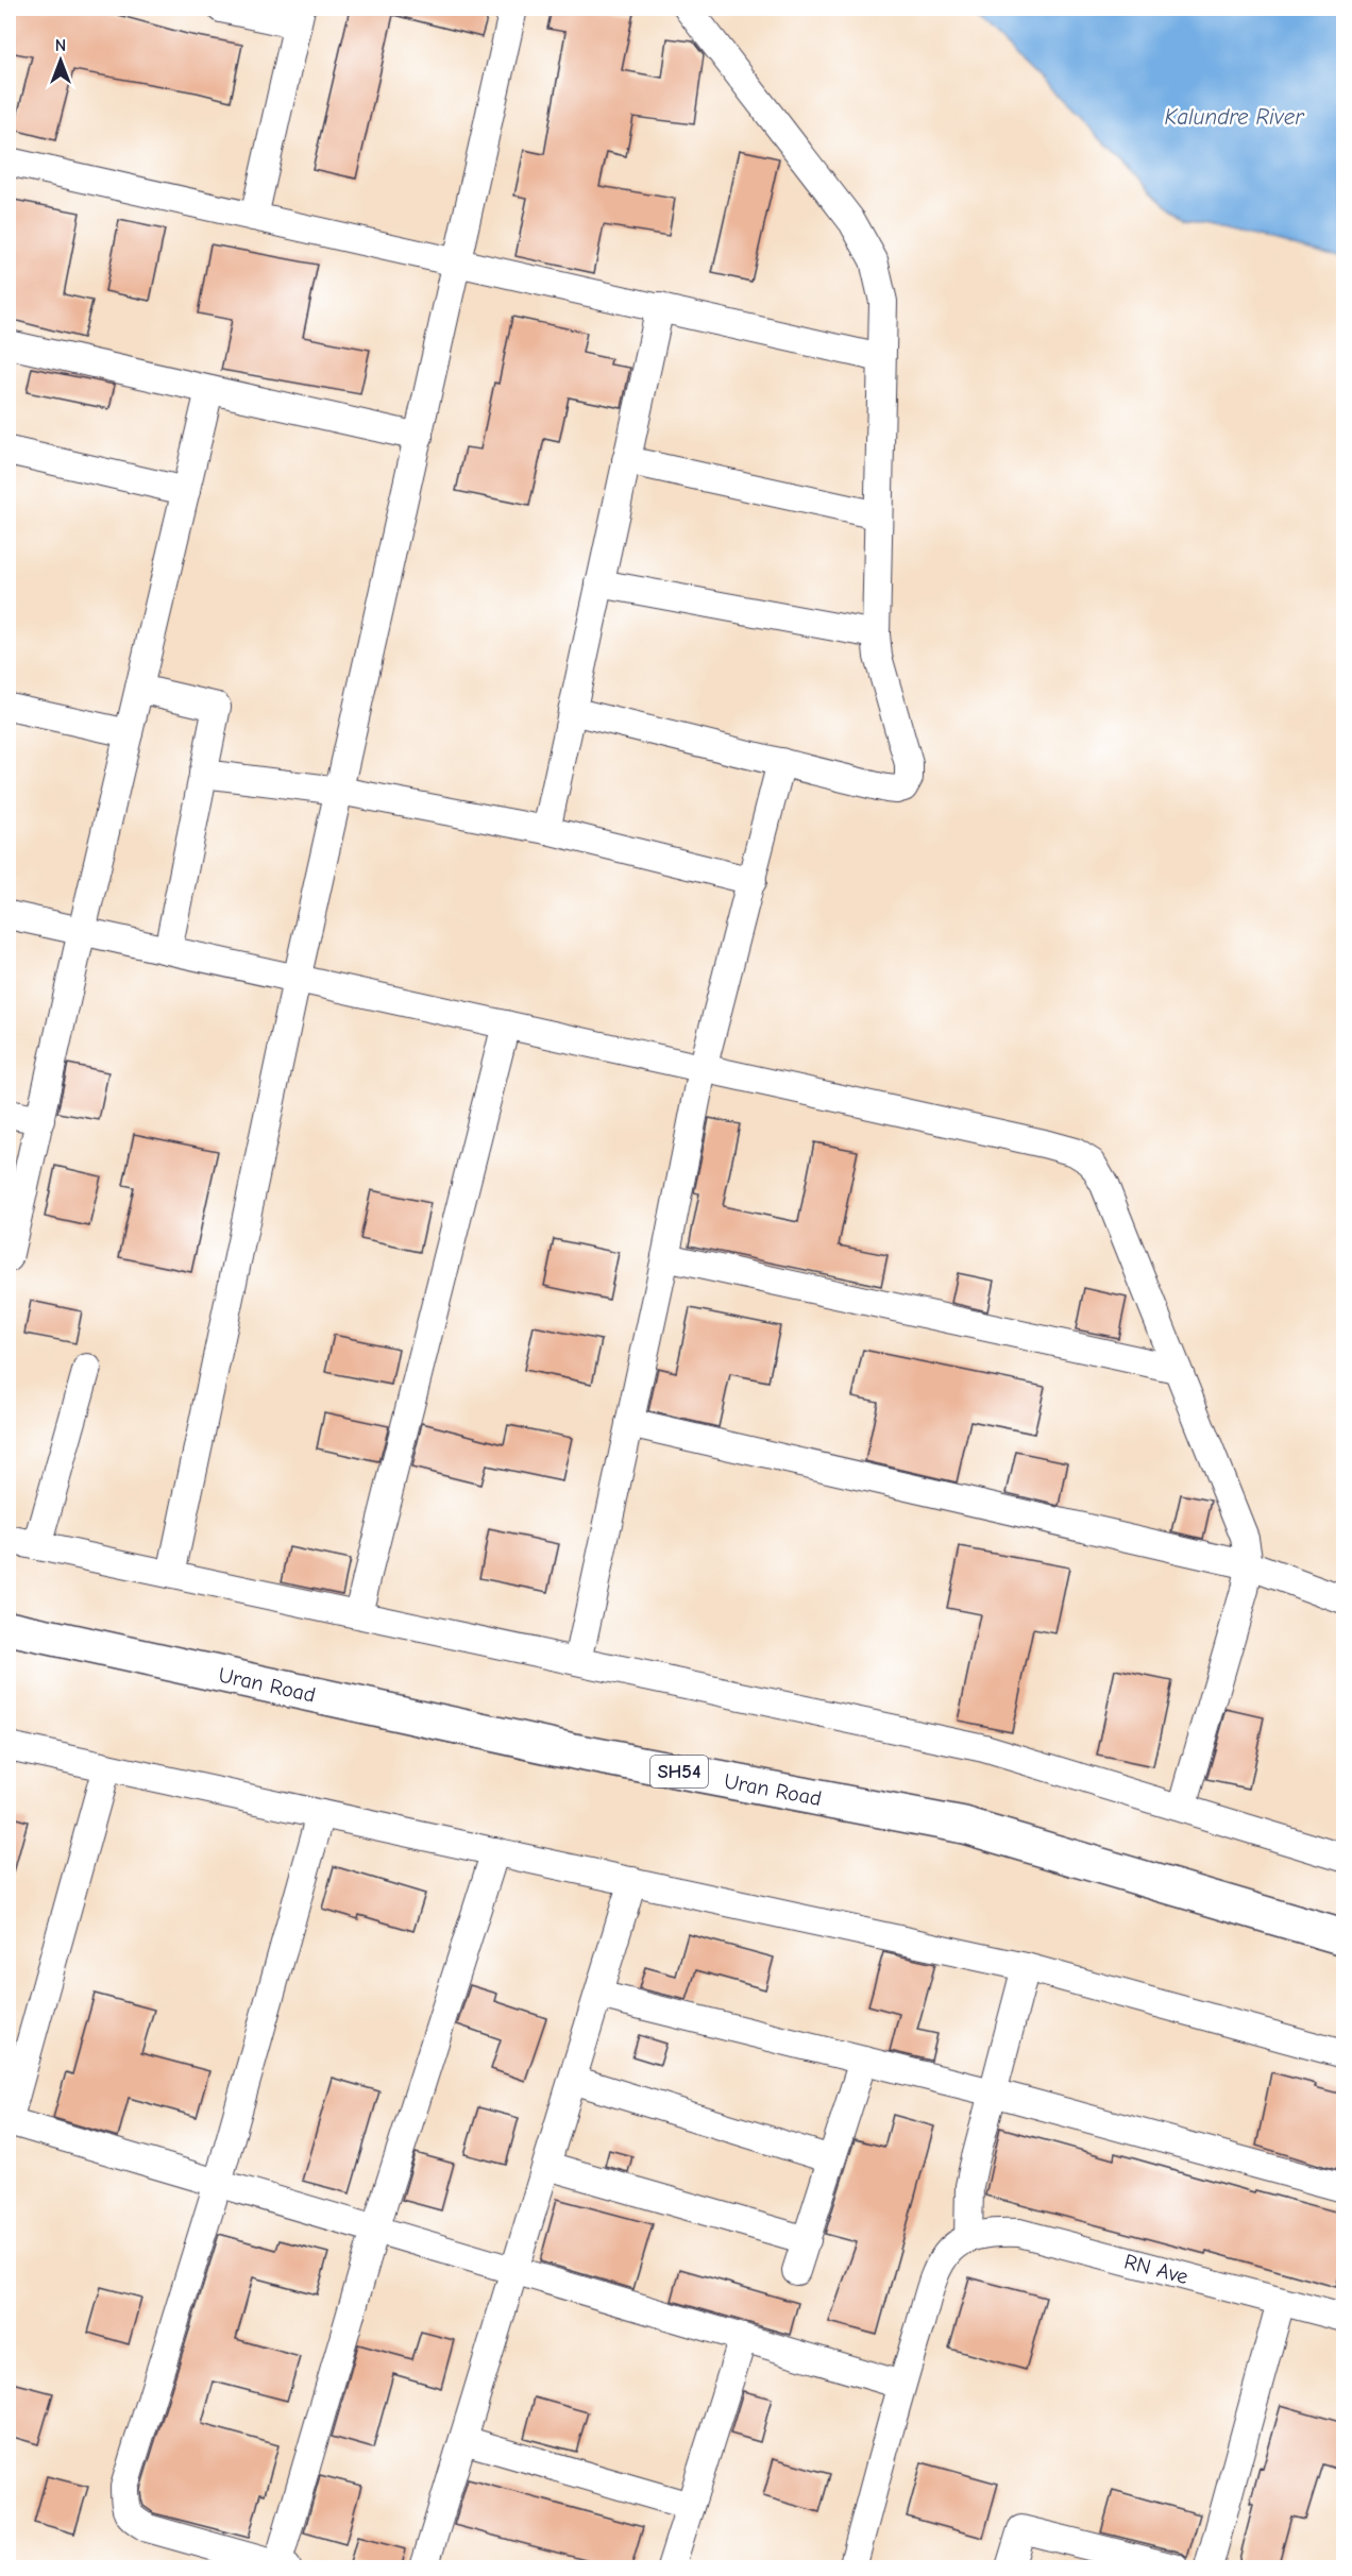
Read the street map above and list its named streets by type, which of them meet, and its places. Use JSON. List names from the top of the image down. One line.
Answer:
{"streets":{"main road":["Uran Road","SH54"],"street":["RN Ave"]},"water":["Kalundre River"],"north":"top"}
